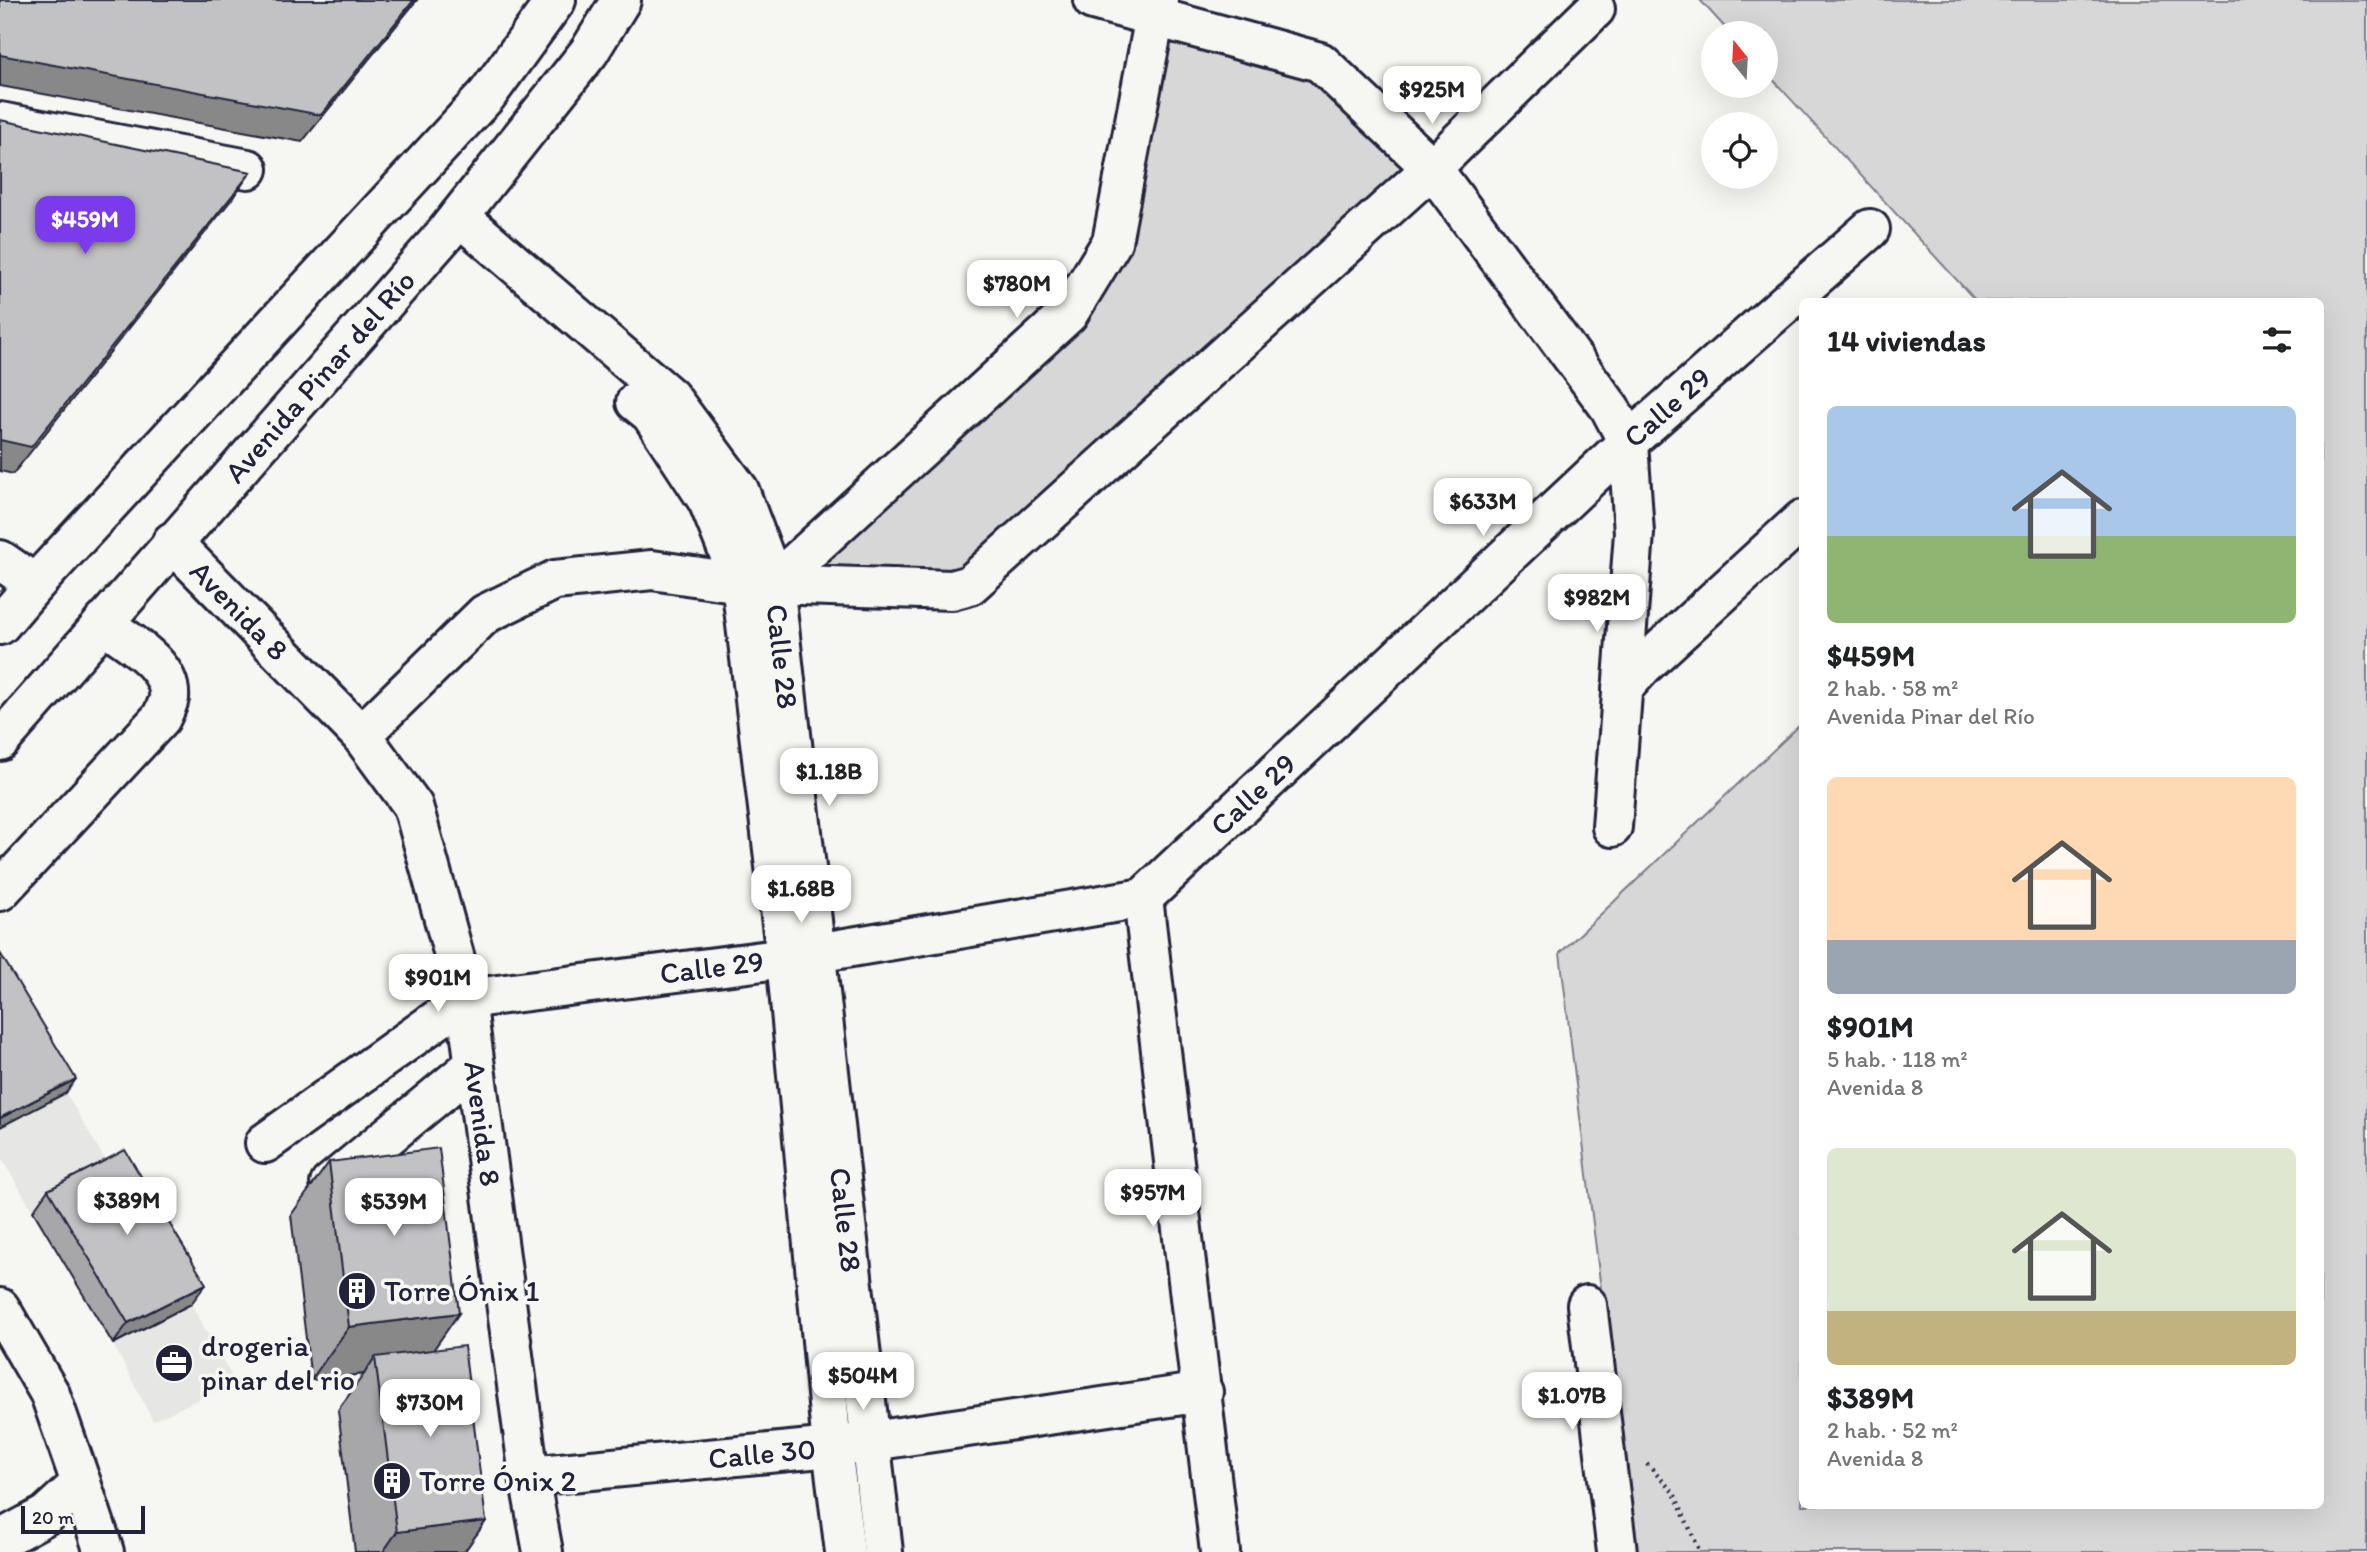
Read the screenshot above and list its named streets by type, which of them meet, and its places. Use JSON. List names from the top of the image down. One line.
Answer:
{"streets":{"street":["Avenida Pinar del Río","Calle 29","Avenida 8","Calle 28","Calle 30"]},"crossings":[["Avenida Pinar del Río","Avenida 8"],["Avenida Pinar del Río","Calle 28"],["Calle 29","Avenida 8"],["Calle 29","Calle 28"],["Avenida 8","Calle 30"],["Calle 28","Calle 30"]],"places":{"building":["Torre Ónix 1","Torre Ónix 2"],"office":["drogeria pinar del rio"]},"scale_bar":"20 m","north":"top","page":{"price":["$925M","$459M","$780M","$633M","$982M","$1.18B","$1.68B","$901M","$957M","$389M","$539M","$504M","$1.07B","$730M"],"heading":"14 viviendas","list":[{"name":"$459M","note":"2 hab. · 58 m² · Avenida Pinar del Río"},{"name":"$901M","note":"5 hab. · 118 m² · Avenida 8"},{"name":"$389M","note":"2 hab. · 52 m² · Avenida 8"}],"scale":"20 m"}}
